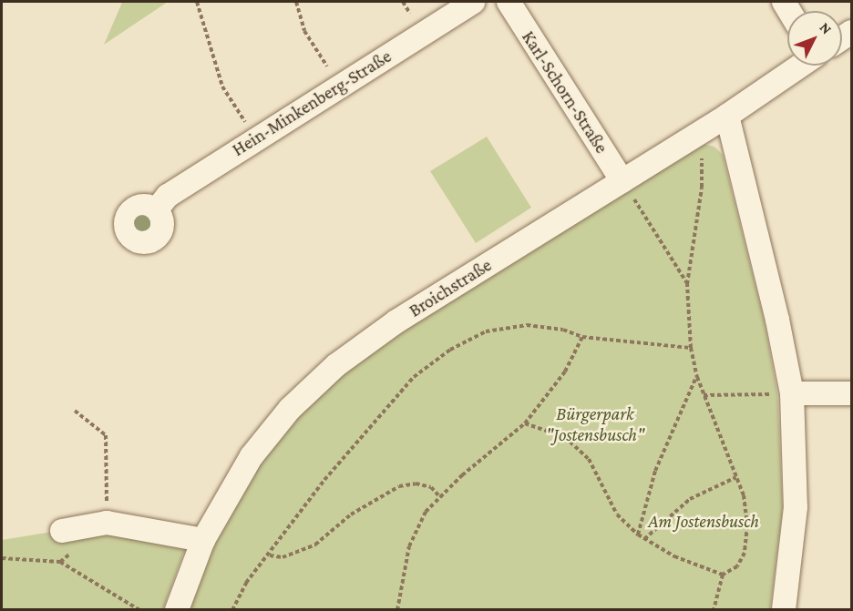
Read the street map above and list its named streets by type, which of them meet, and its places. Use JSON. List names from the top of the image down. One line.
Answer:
{"streets":{"street":["Karl-Schorn-Straße","Hein-Minkenberg-Straße","Broichstraße"]},"crossings":[["Karl-Schorn-Straße","Broichstraße"]],"parks":["Bürgerpark \"Jostensbusch\"","Am Jostensbusch"],"north":"top right"}
